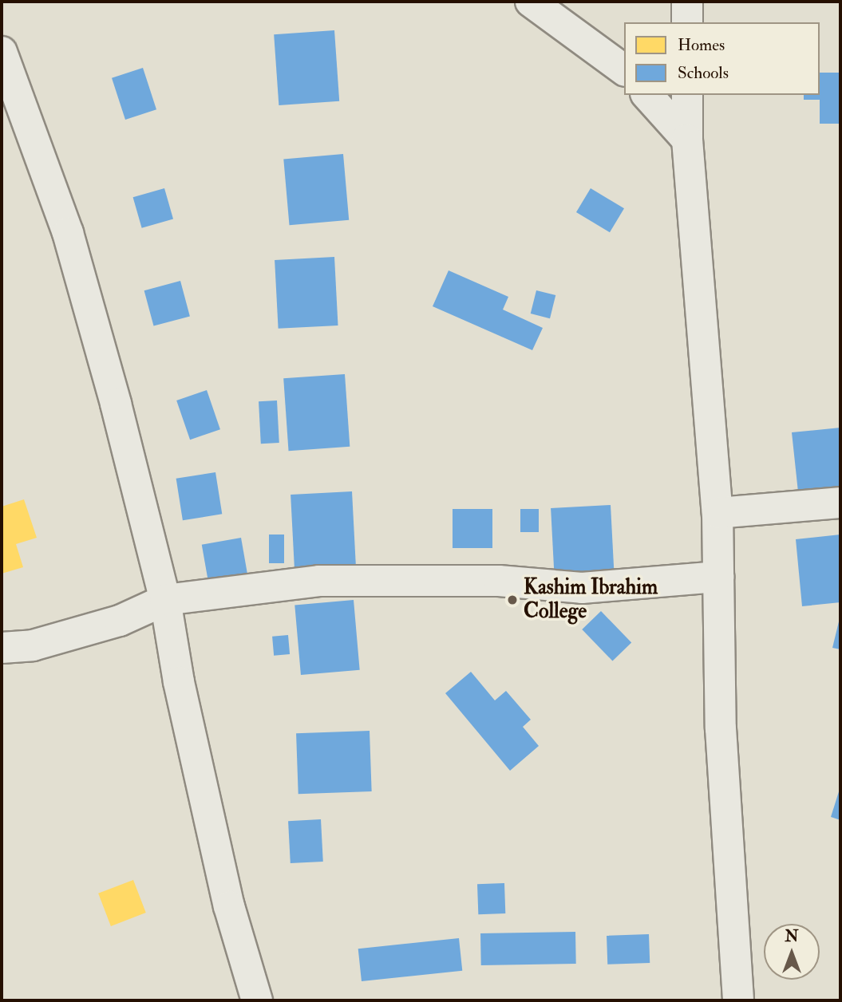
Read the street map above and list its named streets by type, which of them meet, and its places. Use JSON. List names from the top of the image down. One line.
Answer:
{"places":["Kashim Ibrahim College"],"legend":["Homes","Schools"],"north":"top"}
